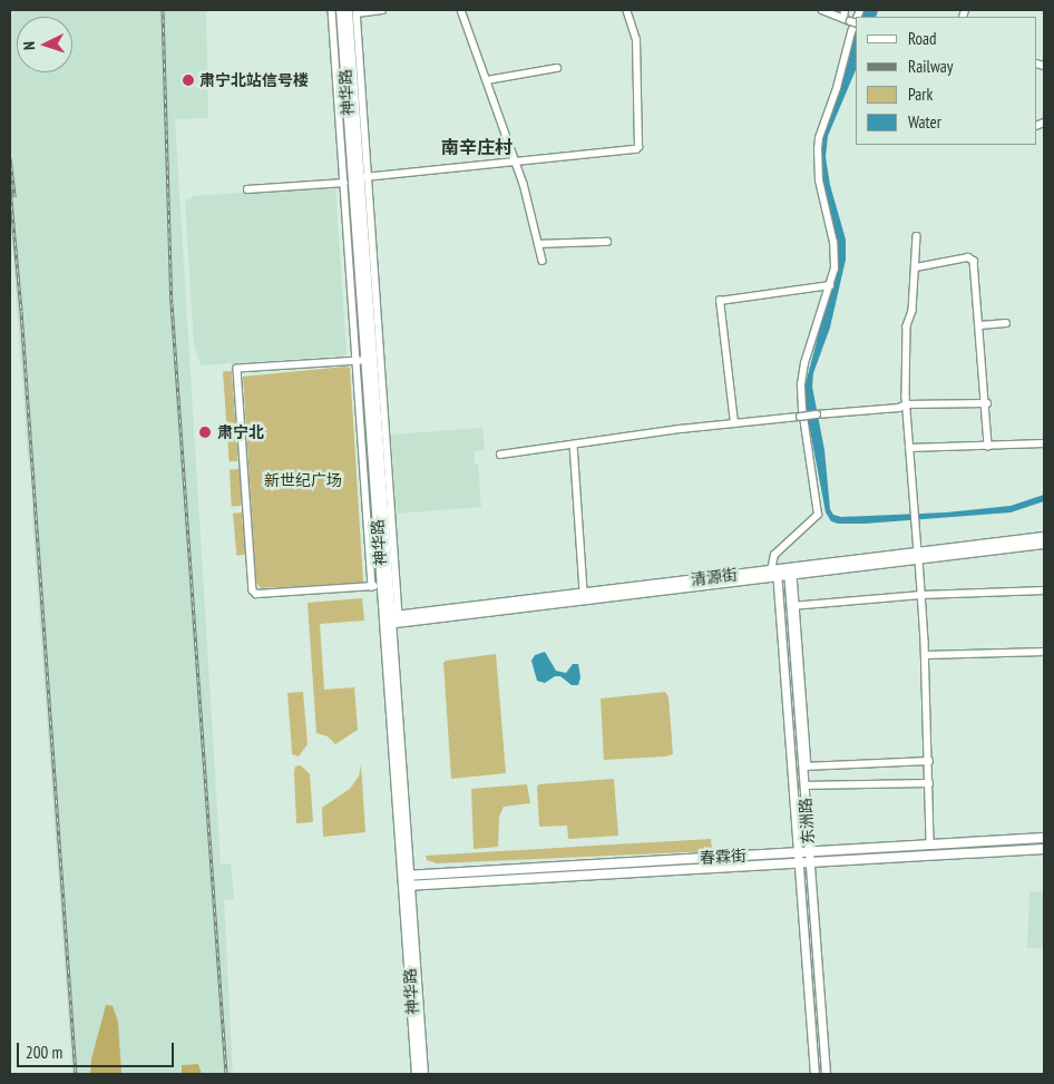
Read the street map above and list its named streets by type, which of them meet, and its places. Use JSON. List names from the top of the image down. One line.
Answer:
{"streets":{"main road":["神华路","清源街","春霖街"],"street":["东洲路"]},"crossings":[["神华路","清源街"],["神华路","春霖街"],["清源街","东洲路"],["东洲路","春霖街"]],"districts":["南辛庄村"],"parks":["新世纪广场"],"places":["肃宁北站信号楼","肃宁北"],"legend":["Road","Railway","Park","Water"],"scale_bar":"200 m","north":"left"}
